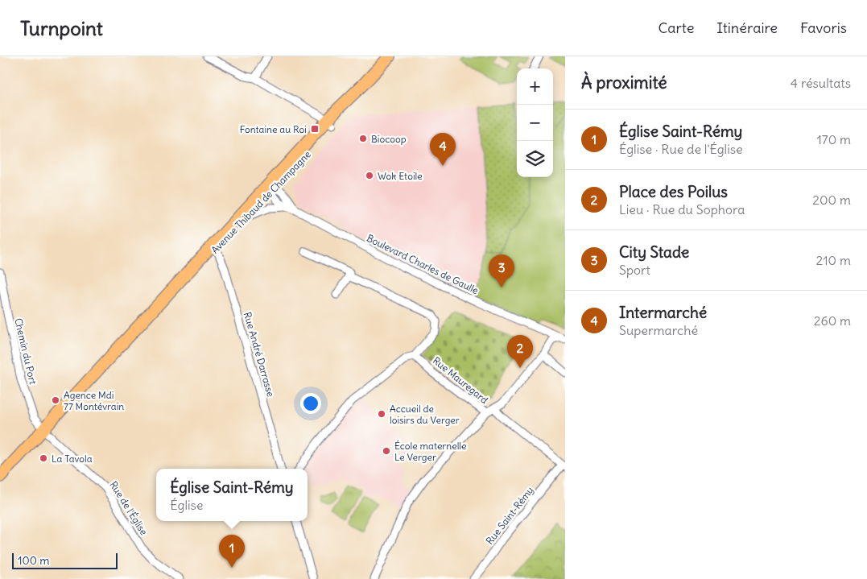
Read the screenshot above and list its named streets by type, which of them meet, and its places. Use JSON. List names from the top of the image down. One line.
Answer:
{"streets":{"main road":["Avenue Thibaud de Champagne"],"street":["Boulevard Charles de Gaulle","Chemin du Port","Rue André Darrasse","Rue Mauregard","Rue de l'Église","Rue Saint-Rémy"]},"crossings":[["Avenue Thibaud de Champagne","Boulevard Charles de Gaulle"],["Avenue Thibaud de Champagne","Chemin du Port"],["Avenue Thibaud de Champagne","Rue André Darrasse"],["Avenue Thibaud de Champagne","Rue de l'Église"],["Chemin du Port","Rue de l'Église"]],"places":{"transit":["Fontaine au Roi"],"other":["Biocoop","Wok Etoile","Agence Mdi 77 Montévrain","Accueil de loisirs du Verger","École maternelle Le Verger","La Tavola"]},"scale_bar":"100 m","page":{"header":"Turnpoint","nav":["Carte","Itinéraire","Favoris"],"heading":["À proximité","4 résultats"],"map_buttons":["+","−"],"list":[{"mark":"1","name":"Église Saint-Rémy","note":"Église · Rue de l'Église","value":"170 m"},{"mark":"2","name":"Place des Poilus","note":"Lieu · Rue du Sophora","value":"200 m"},{"mark":"3","name":"City Stade","note":"Sport","value":"210 m"},{"mark":"4","name":"Intermarché","note":"Supermarché","value":"260 m"}],"pins":["4","3","2","1"],"popup":["Église Saint-Rémy","Église"],"scale":"100 m"}}
